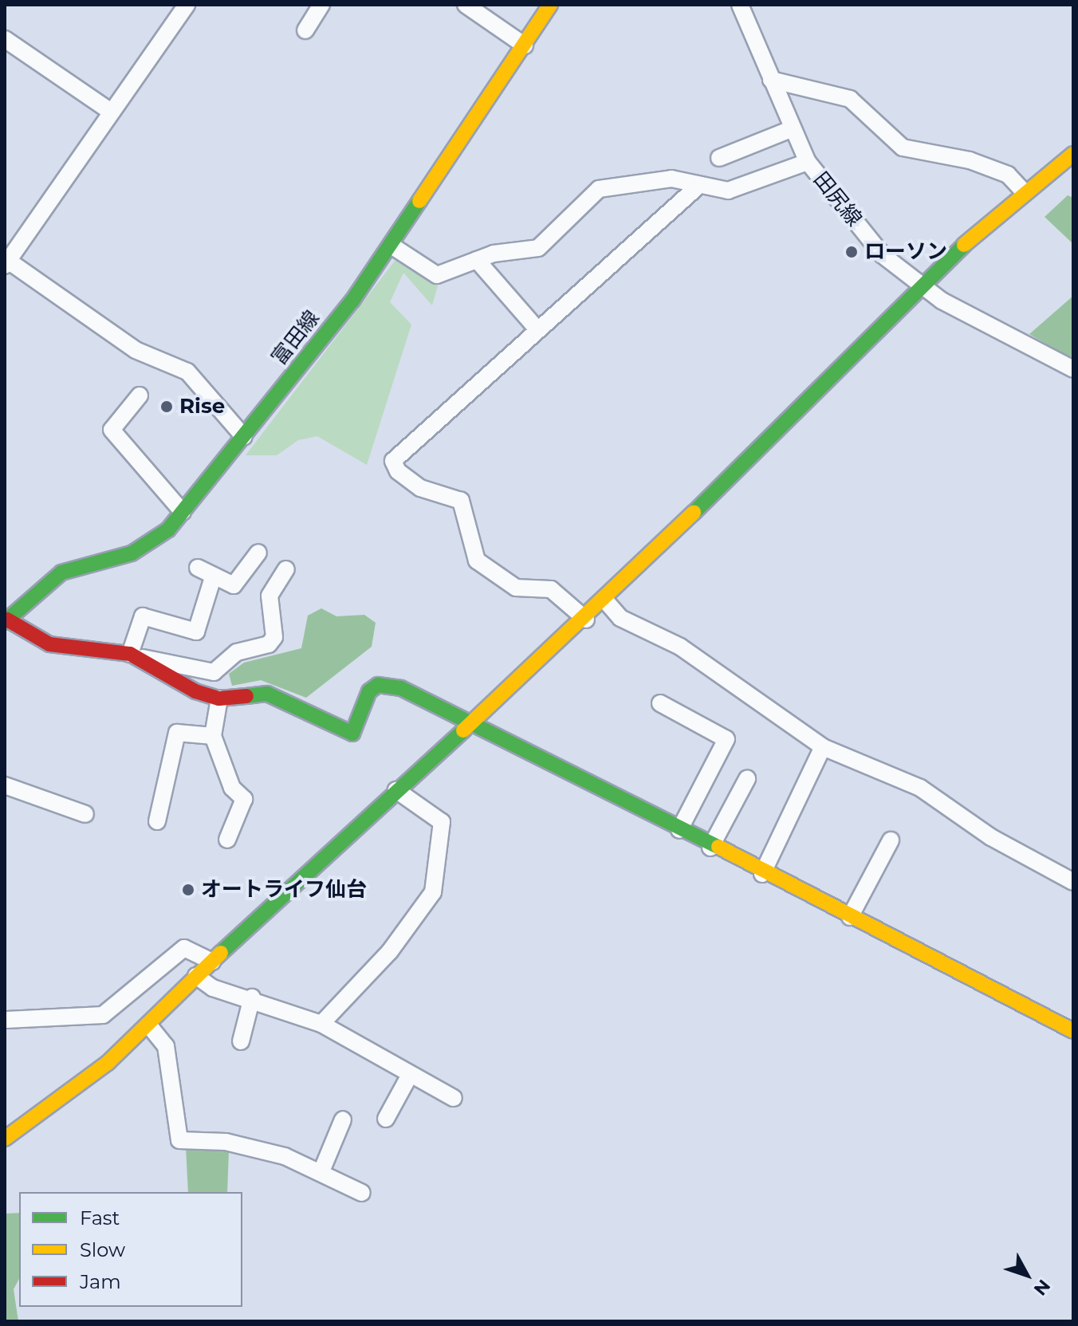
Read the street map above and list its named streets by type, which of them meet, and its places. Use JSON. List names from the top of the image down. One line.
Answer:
{"streets":{"street":["田尻線","富田線"]},"places":["ローソン","Rise","オートライフ仙台"],"legend":["Fast","Slow","Jam"],"north":"bottom right"}
